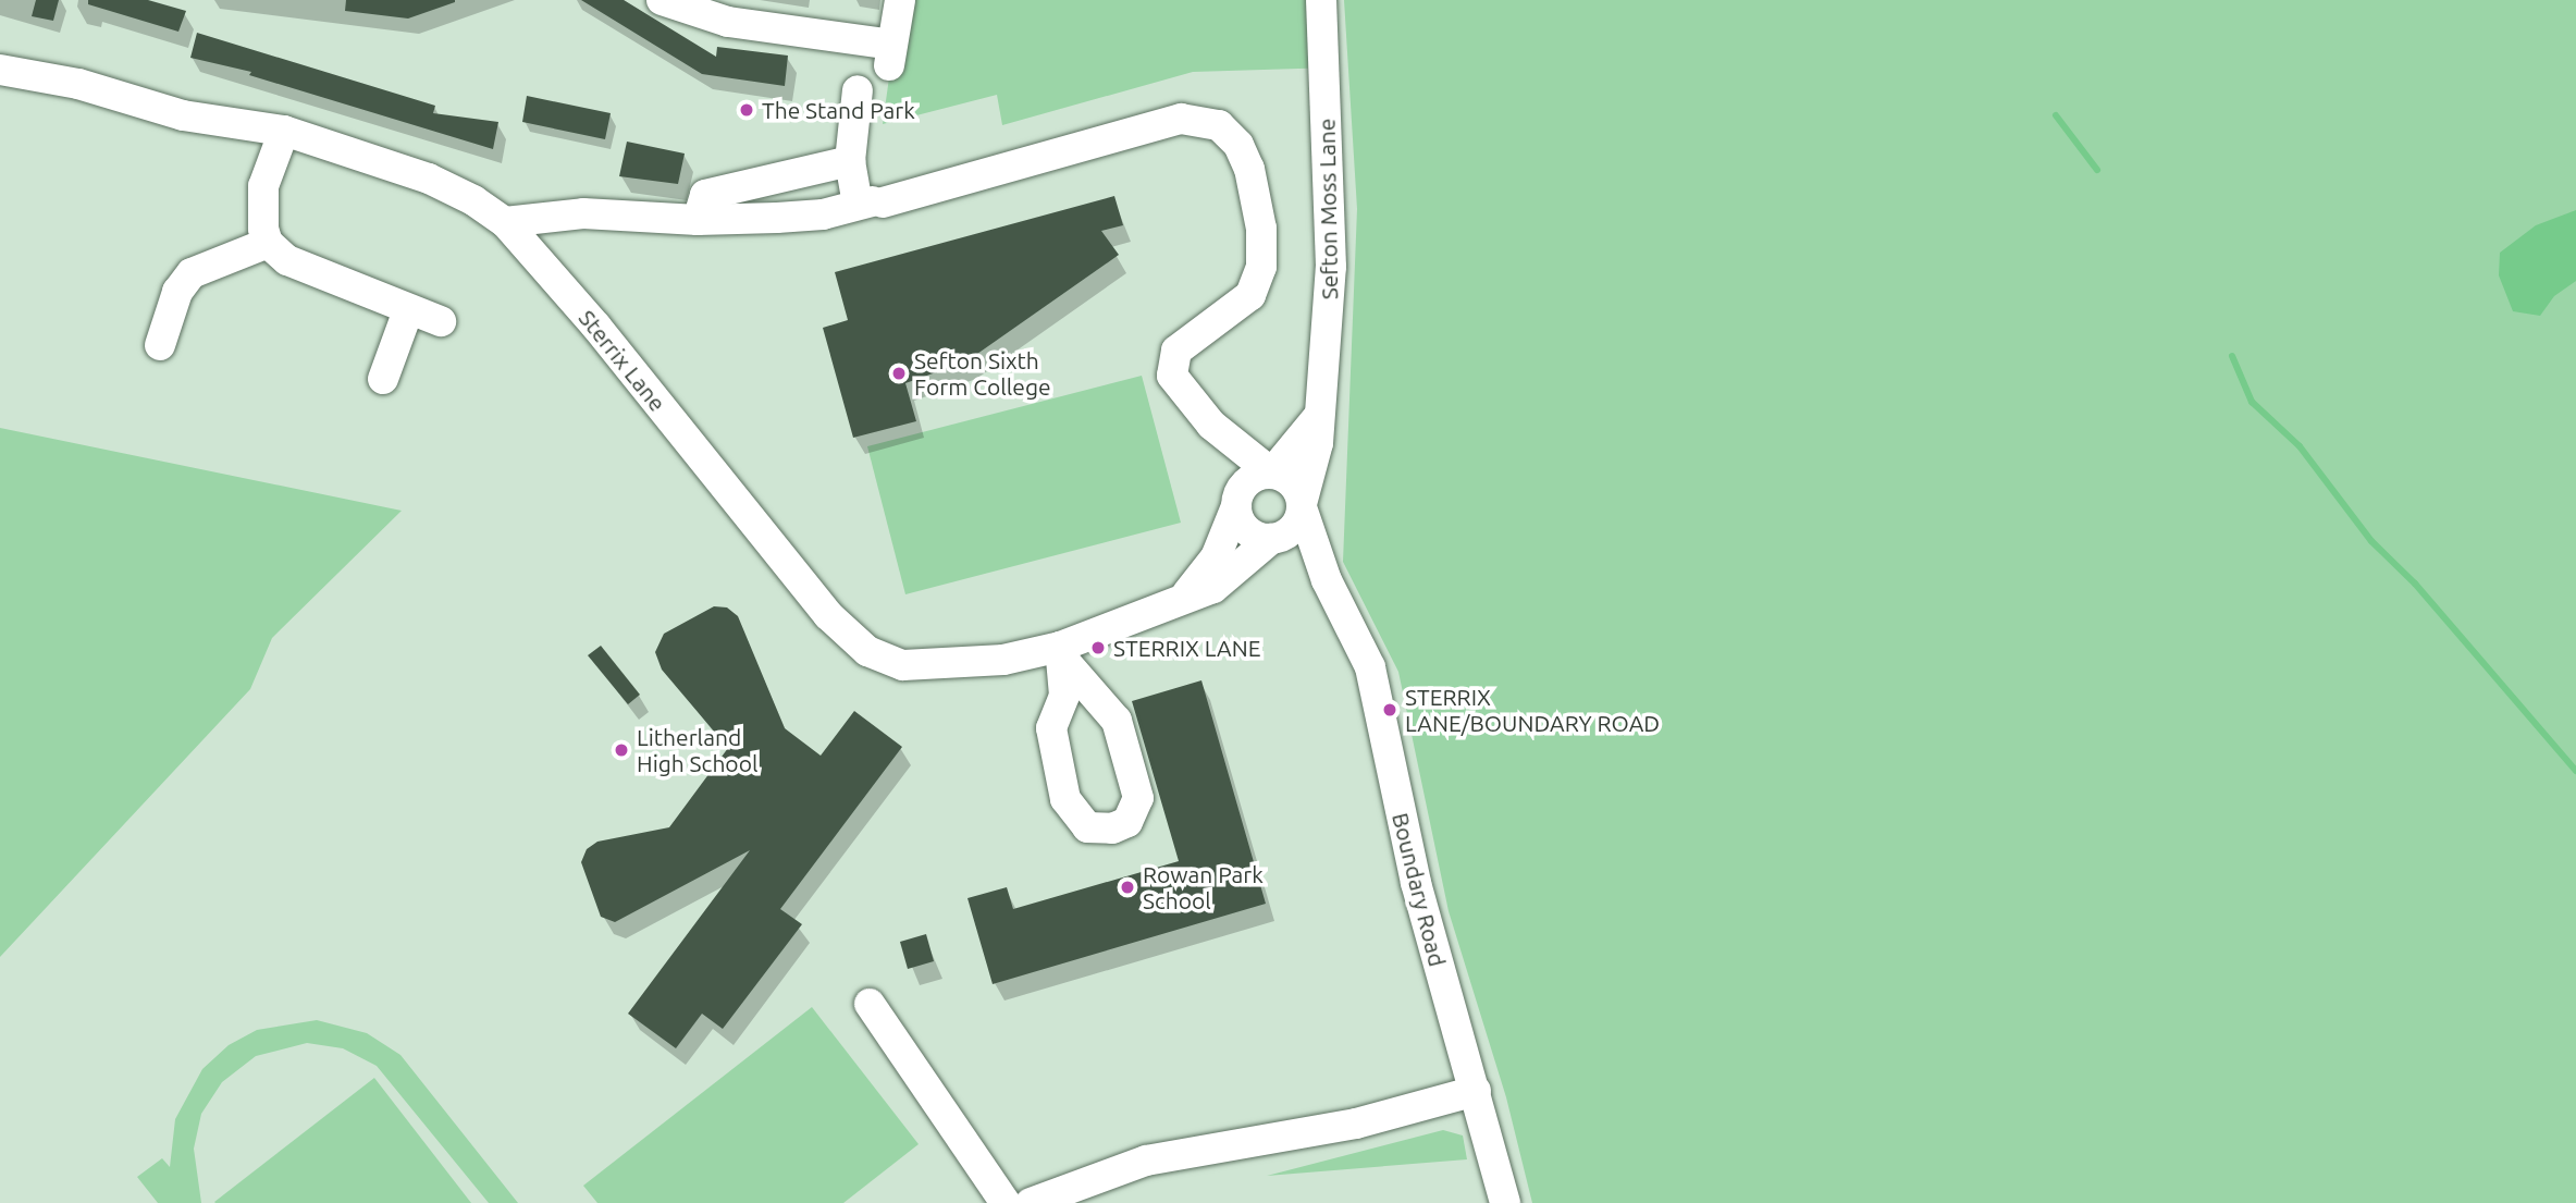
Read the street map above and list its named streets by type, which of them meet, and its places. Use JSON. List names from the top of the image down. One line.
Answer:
{"streets":{"street":["Sefton Moss Lane","Sterrix Lane","Boundary Road"]},"crossings":[["Sefton Moss Lane","Sterrix Lane"],["Sefton Moss Lane","Boundary Road"],["Sterrix Lane","Boundary Road"]],"places":["The Stand Park","Sefton Sixth Form College","STERRIX LANE","STERRIX LANE/BOUNDARY ROAD","Litherland High School","Rowan Park School"]}
